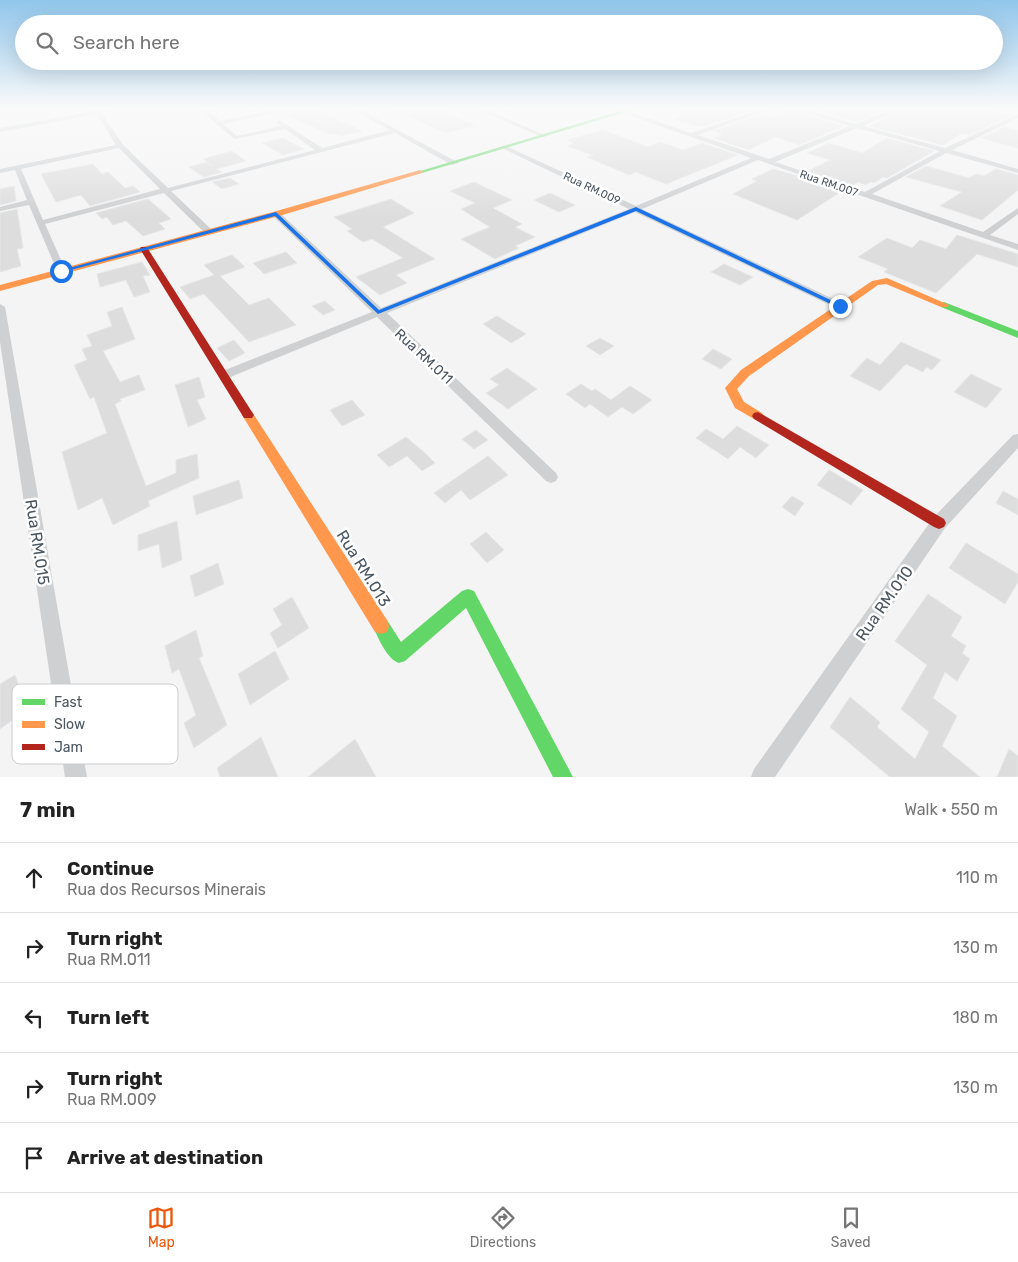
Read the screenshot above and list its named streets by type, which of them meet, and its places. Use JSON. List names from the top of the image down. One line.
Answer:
{"streets":{"street":["Rua RM.007","Rua RM.009","Rua RM.011","Rua RM.015","Rua RM.013","Rua RM.010"]},"legend":["Fast","Slow","Jam"],"page":{"search":"Search here","heading":["7 min","Walk · 550 m"],"list":[["Continue","Rua dos Recursos Minerais","110 m"],["Turn right","Rua RM.011","130 m"],["Turn left","180 m"],["Turn right","Rua RM.009","130 m"],"Arrive at destination"],"nav":["Map","Directions","Saved"]}}
